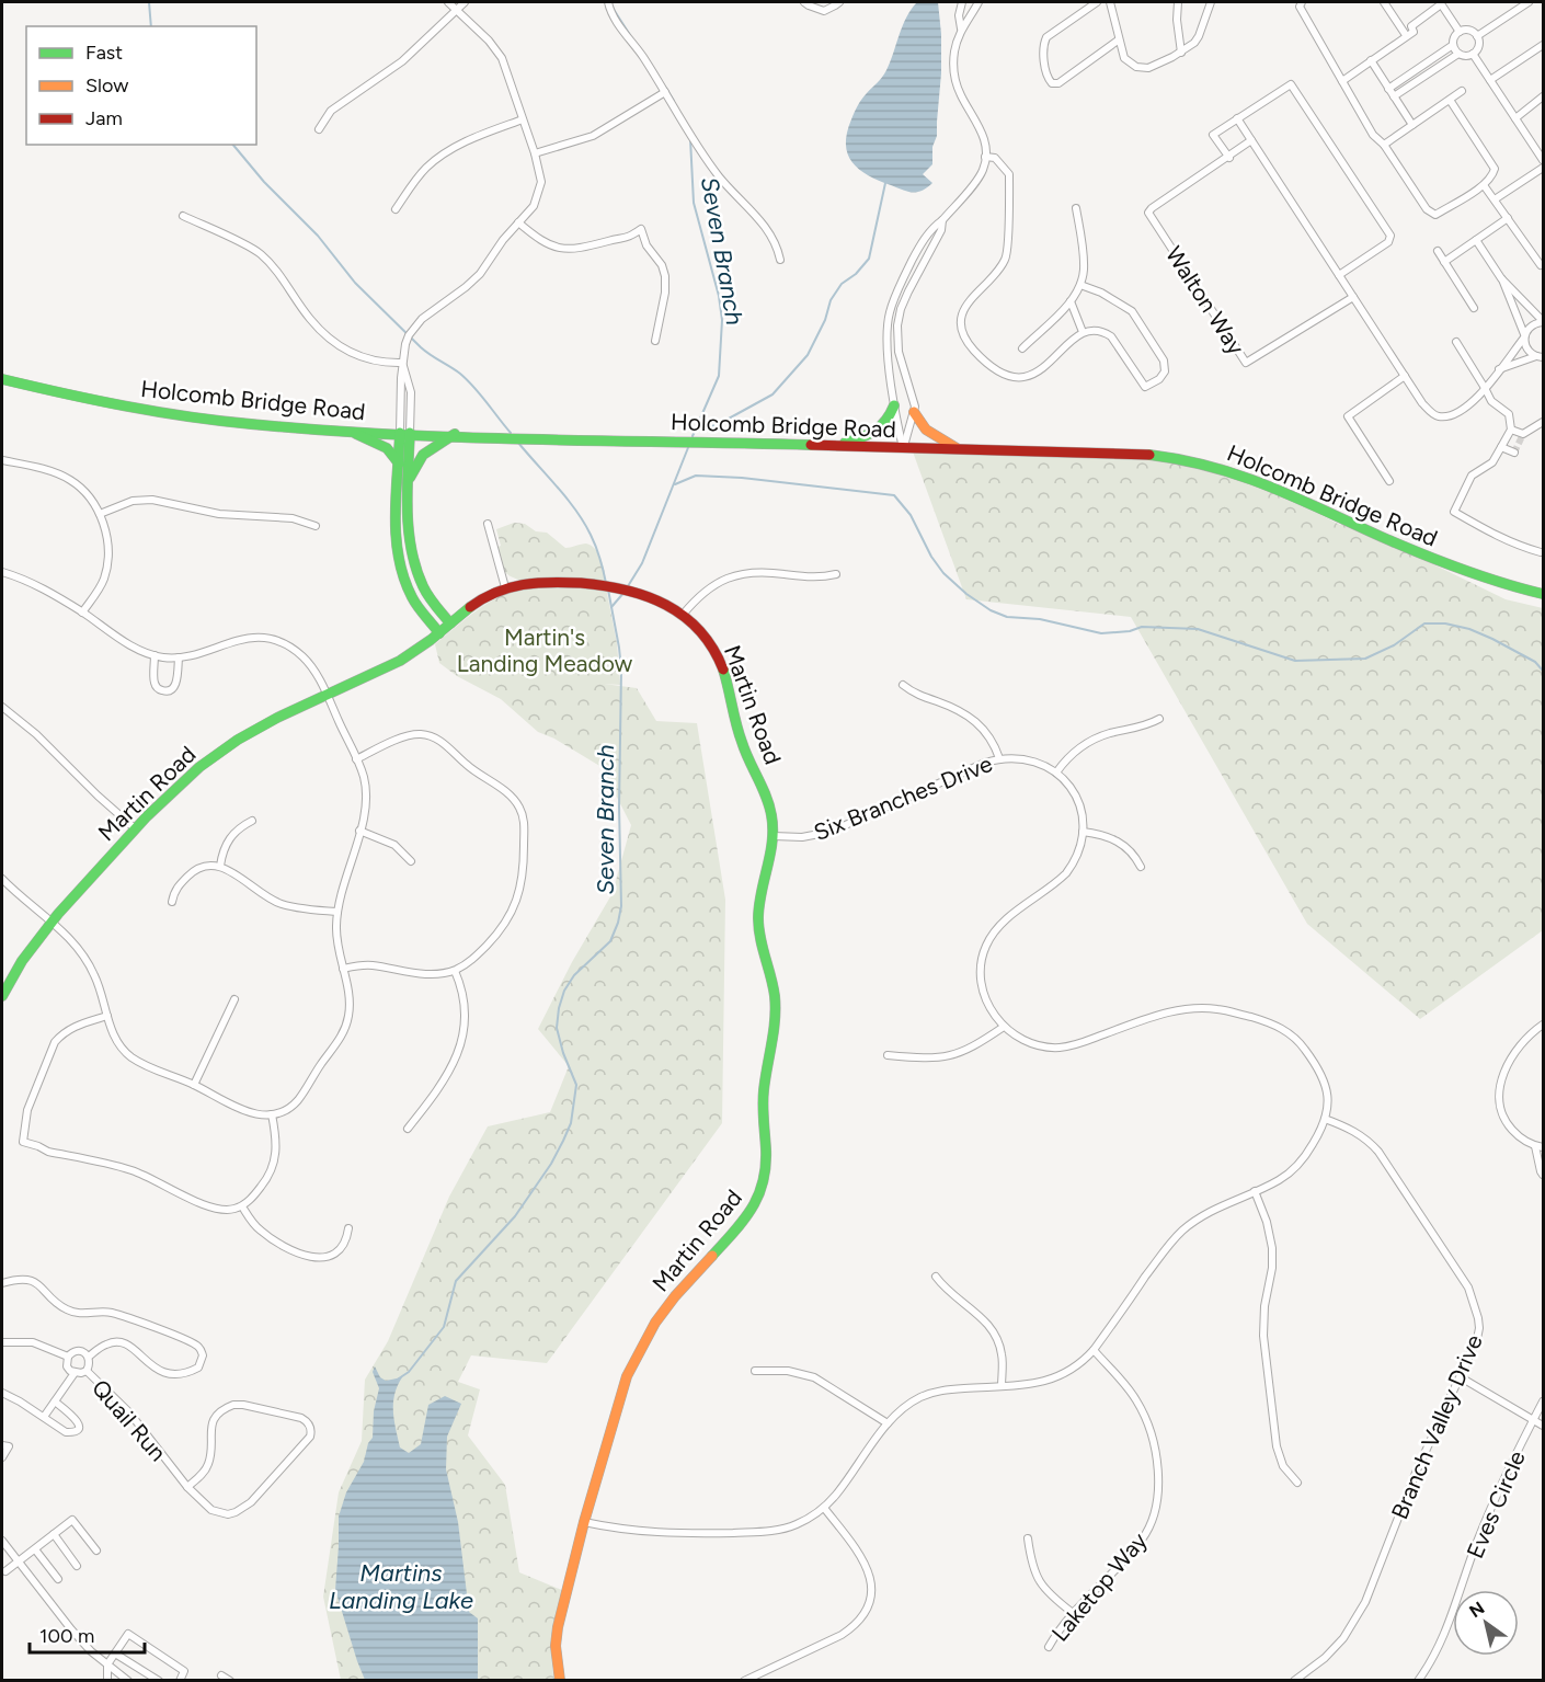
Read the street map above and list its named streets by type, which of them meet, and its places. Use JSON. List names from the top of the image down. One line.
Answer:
{"streets":{"street":["Walton Way","Holcomb Bridge Road","Martin Road","Six Branches Drive","Quail Run","Branch Valley Drive","Eves Circle","Laketop Way"]},"crossings":[["Martin Road","Six Branches Drive"],["Six Branches Drive","Branch Valley Drive"],["Six Branches Drive","Laketop Way"]],"water":["Seven Branch","Martins Landing Lake"],"parks":["Martin's Landing Meadow"],"legend":["Fast","Slow","Jam"],"scale_bar":"100 m","north":"top left"}
